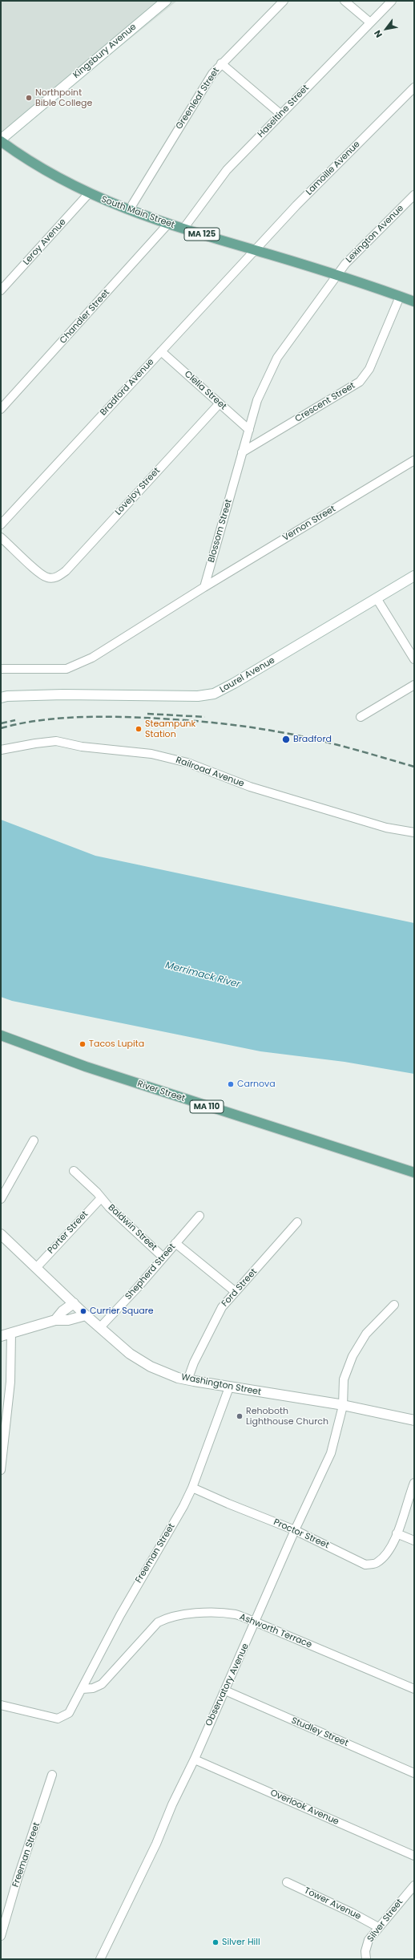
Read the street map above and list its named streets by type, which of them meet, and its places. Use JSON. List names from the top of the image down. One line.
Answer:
{"streets":{"main road":["Kingsbury Avenue","South Main Street","MA 125","Laurel Avenue","River Street","MA 110","Washington Street"],"street":["Greenleaf Street","Haseltine Street","Lamoille Avenue","Lexington Avenue","Leroy Avenue","Chandler Street","Bradford Avenue","Clelia Street","Crescent Street","Lovejoy Street","Vernon Street","Blossom Street","Railroad Avenue","Baldwin Street","Porter Street","Shepherd Street","Ford Street","Proctor Street","Freeman Street","Ashworth Terrace","Observatory Avenue","Studley Street","Overlook Avenue","Tower Avenue","Silver Street"]},"crossings":[["Kingsbury Avenue","South Main Street"],["Greenleaf Street","South Main Street"],["Haseltine Street","South Main Street"],["Lamoille Avenue","South Main Street"],["Lamoille Avenue","Bradford Avenue"],["South Main Street","Lexington Avenue"],["South Main Street","Leroy Avenue"],["South Main Street","Chandler Street"],["South Main Street","Bradford Avenue"],["South Main Street","Crescent Street"],["South Main Street","Blossom Street"],["Lexington Avenue","Blossom Street"],["Bradford Avenue","Clelia Street"],["Clelia Street","Lovejoy Street"],["Clelia Street","Blossom Street"],["Crescent Street","Blossom Street"],["Vernon Street","Blossom Street"],["Baldwin Street","Porter Street"],["Baldwin Street","Shepherd Street"],["Porter Street","Washington Street"],["Shepherd Street","Washington Street"],["Ford Street","Washington Street"],["Washington Street","Freeman Street"],["Washington Street","Observatory Avenue"],["Proctor Street","Freeman Street"],["Proctor Street","Observatory Avenue"],["Freeman Street","Ashworth Terrace"],["Ashworth Terrace","Observatory Avenue"],["Observatory Avenue","Studley Street"],["Observatory Avenue","Overlook Avenue"],["Tower Avenue","Silver Street"]],"water":["Merrimack River"],"places":["Northpoint Bible College","Steampunk Station","Bradford","Tacos Lupita","Carnova","Currier Square","Rehoboth Lighthouse Church","Silver Hill"],"north":"bottom left"}
